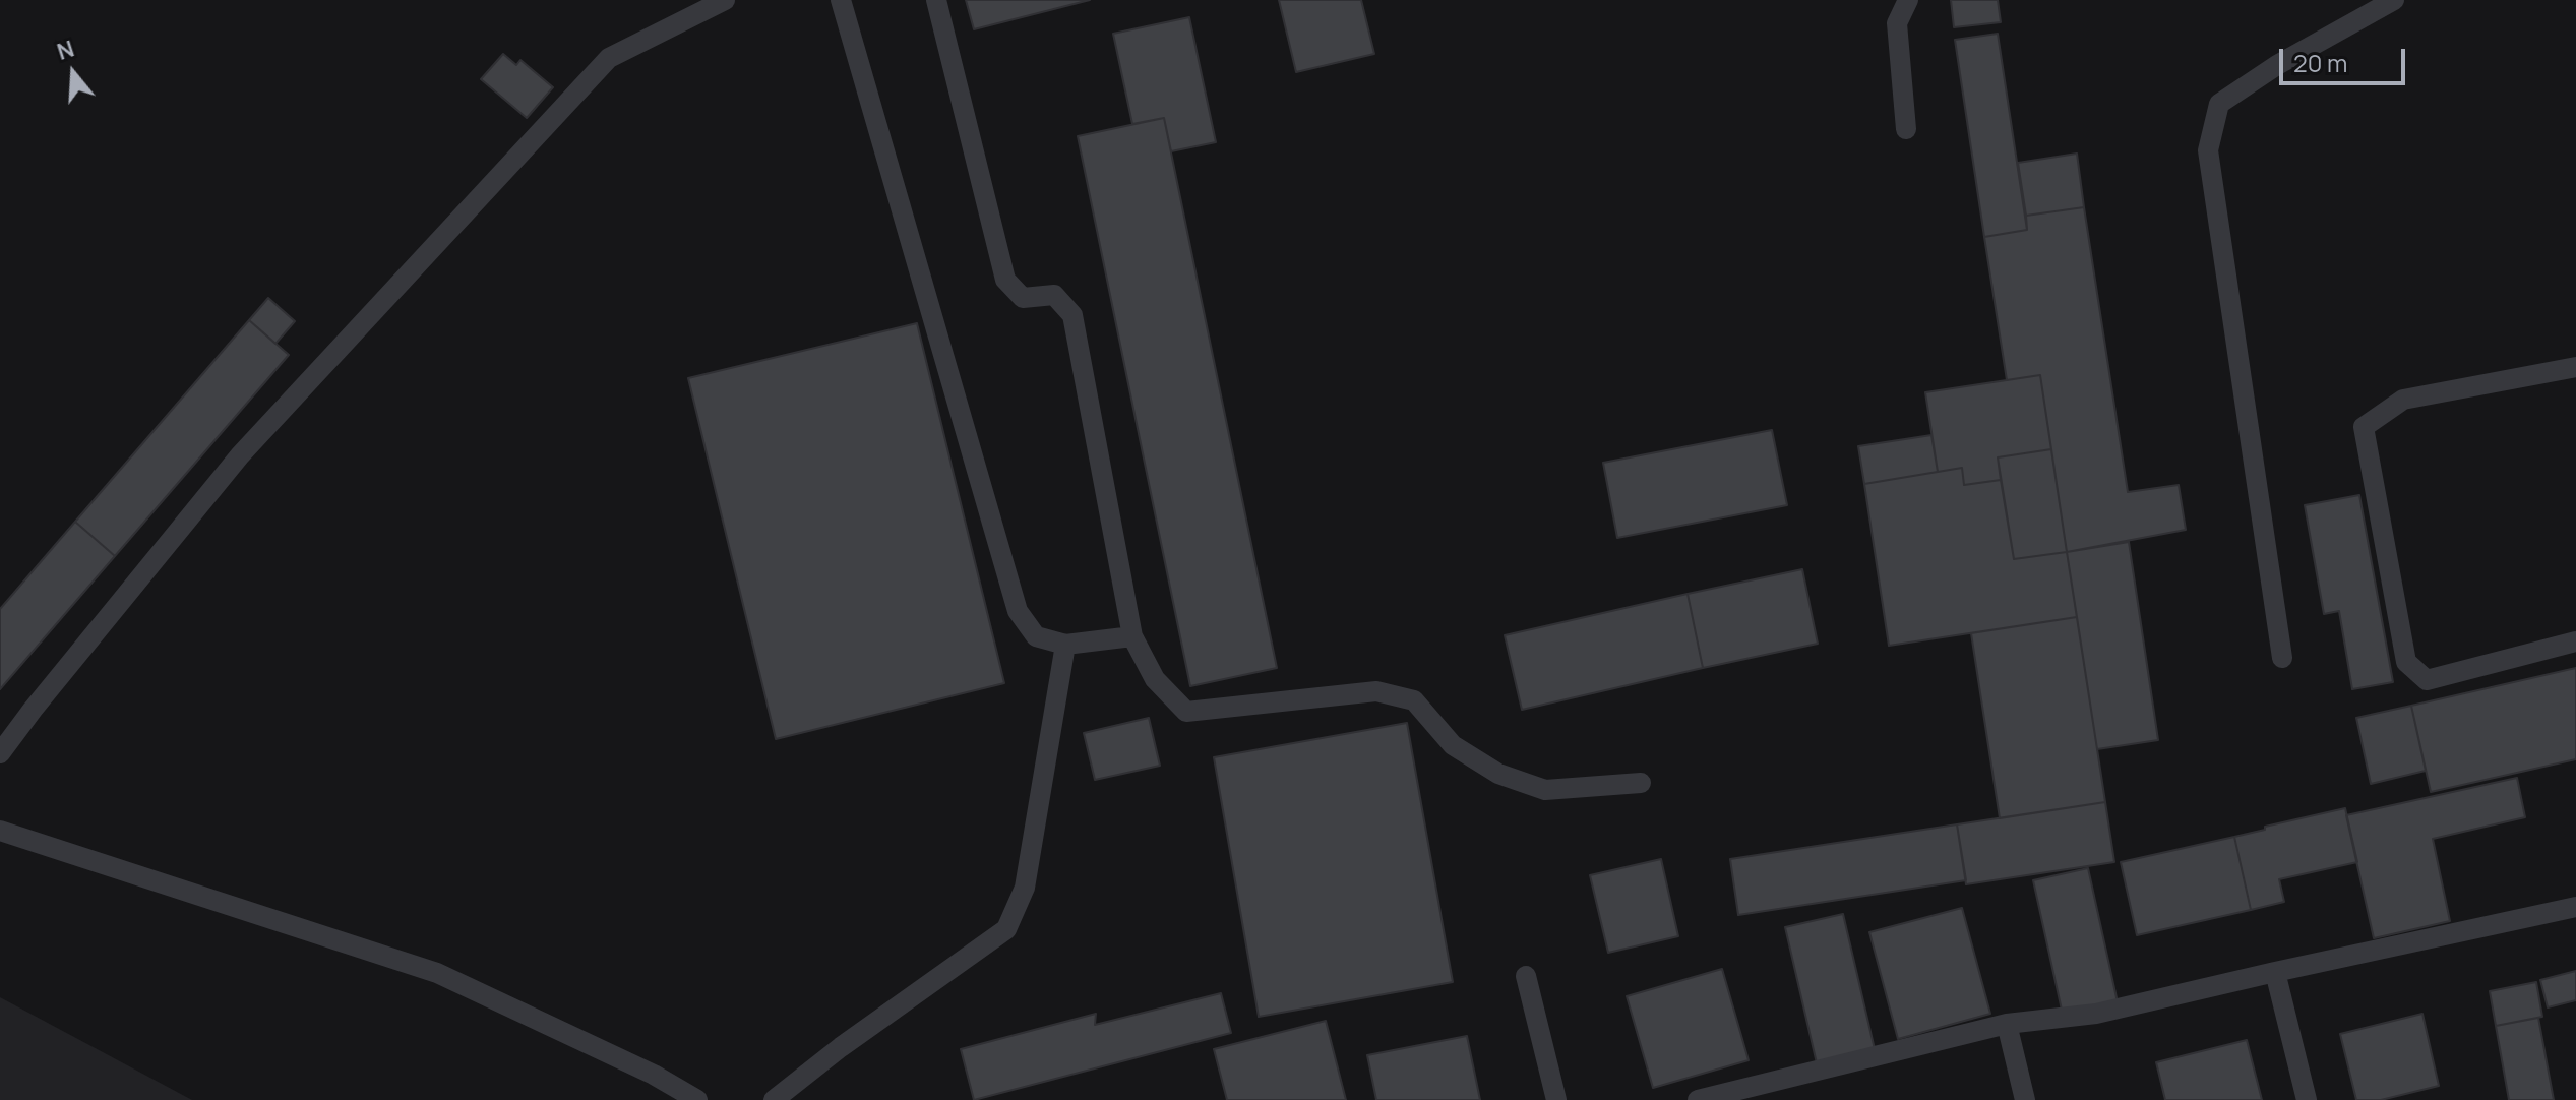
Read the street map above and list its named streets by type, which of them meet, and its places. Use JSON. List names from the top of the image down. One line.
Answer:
{"scale_bar":"20 m","north":"top"}
